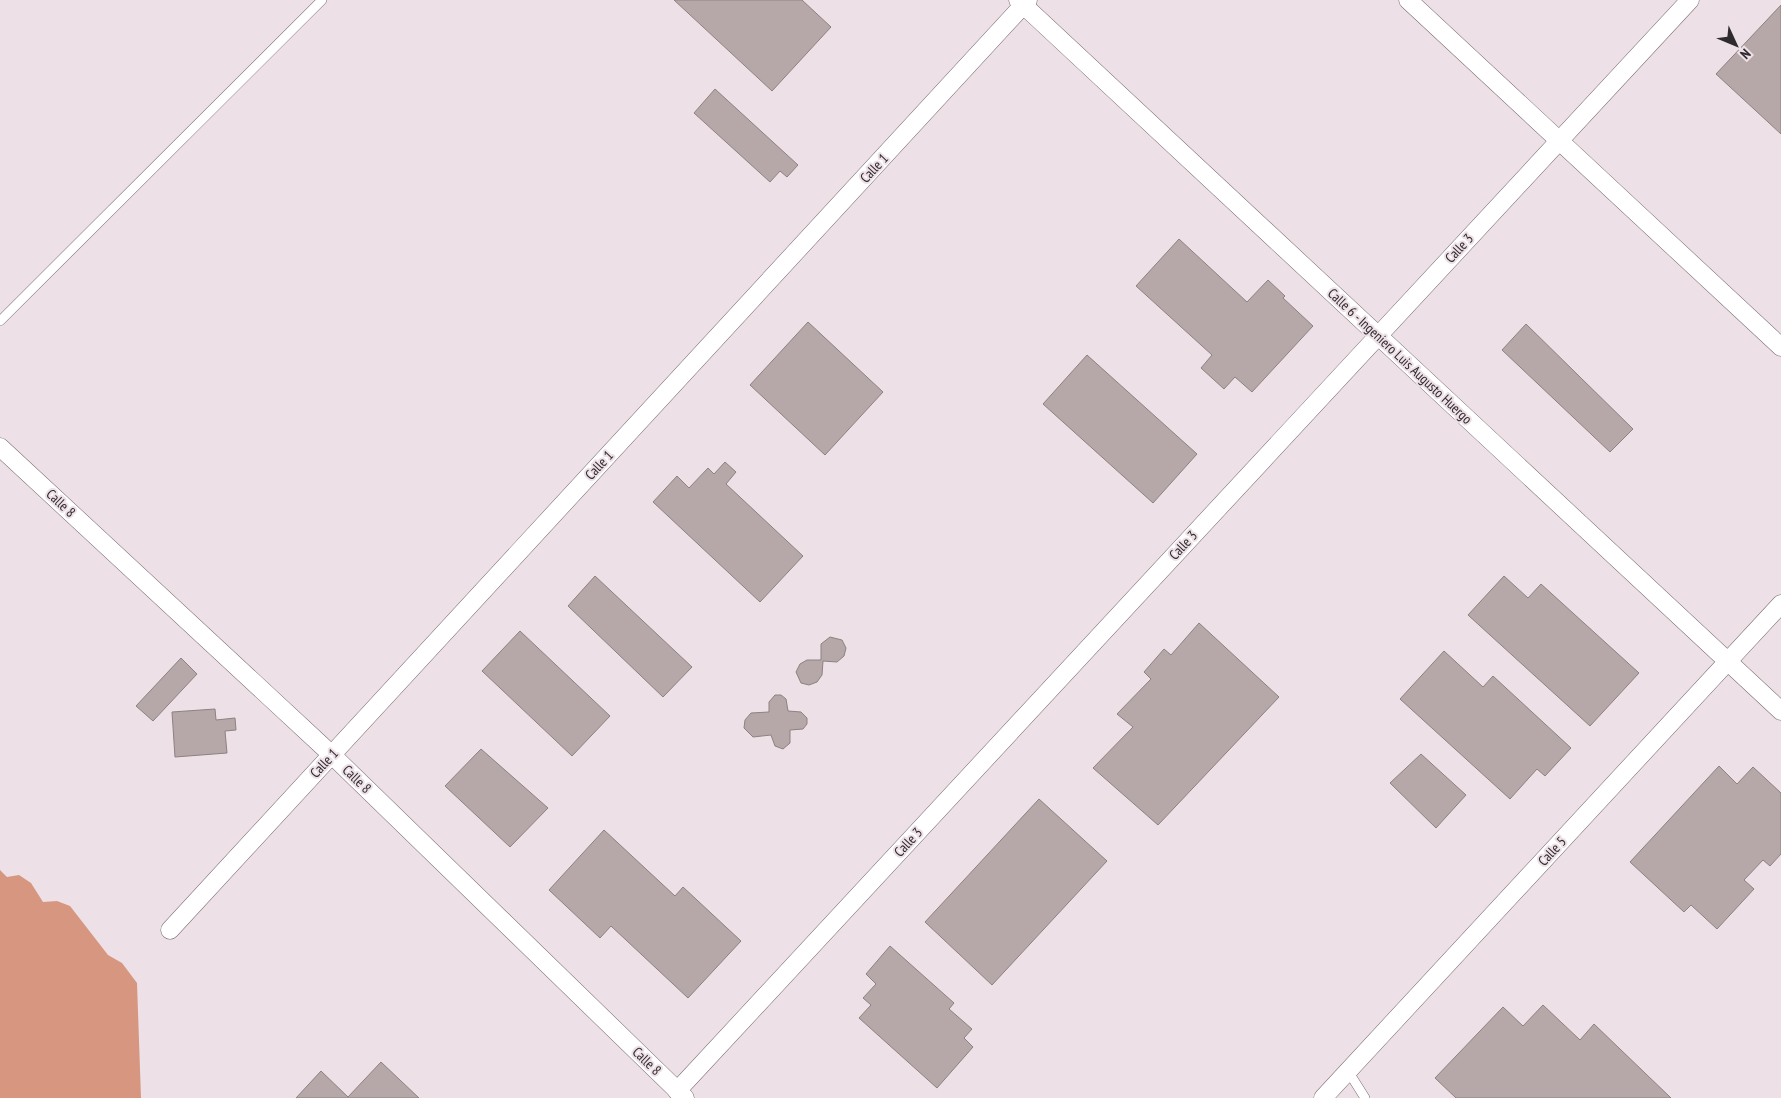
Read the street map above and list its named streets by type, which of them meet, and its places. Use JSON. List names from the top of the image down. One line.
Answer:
{"streets":{"street":["Calle 1","Calle 3","Calle 6 - Ingeniero Luis Augusto Huergo","Calle 8","Calle 5"]},"crossings":[["Calle 1","Calle 6 - Ingeniero Luis Augusto Huergo"],["Calle 1","Calle 8"],["Calle 3","Calle 6 - Ingeniero Luis Augusto Huergo"],["Calle 3","Calle 8"],["Calle 6 - Ingeniero Luis Augusto Huergo","Calle 5"]],"north":"bottom right"}
